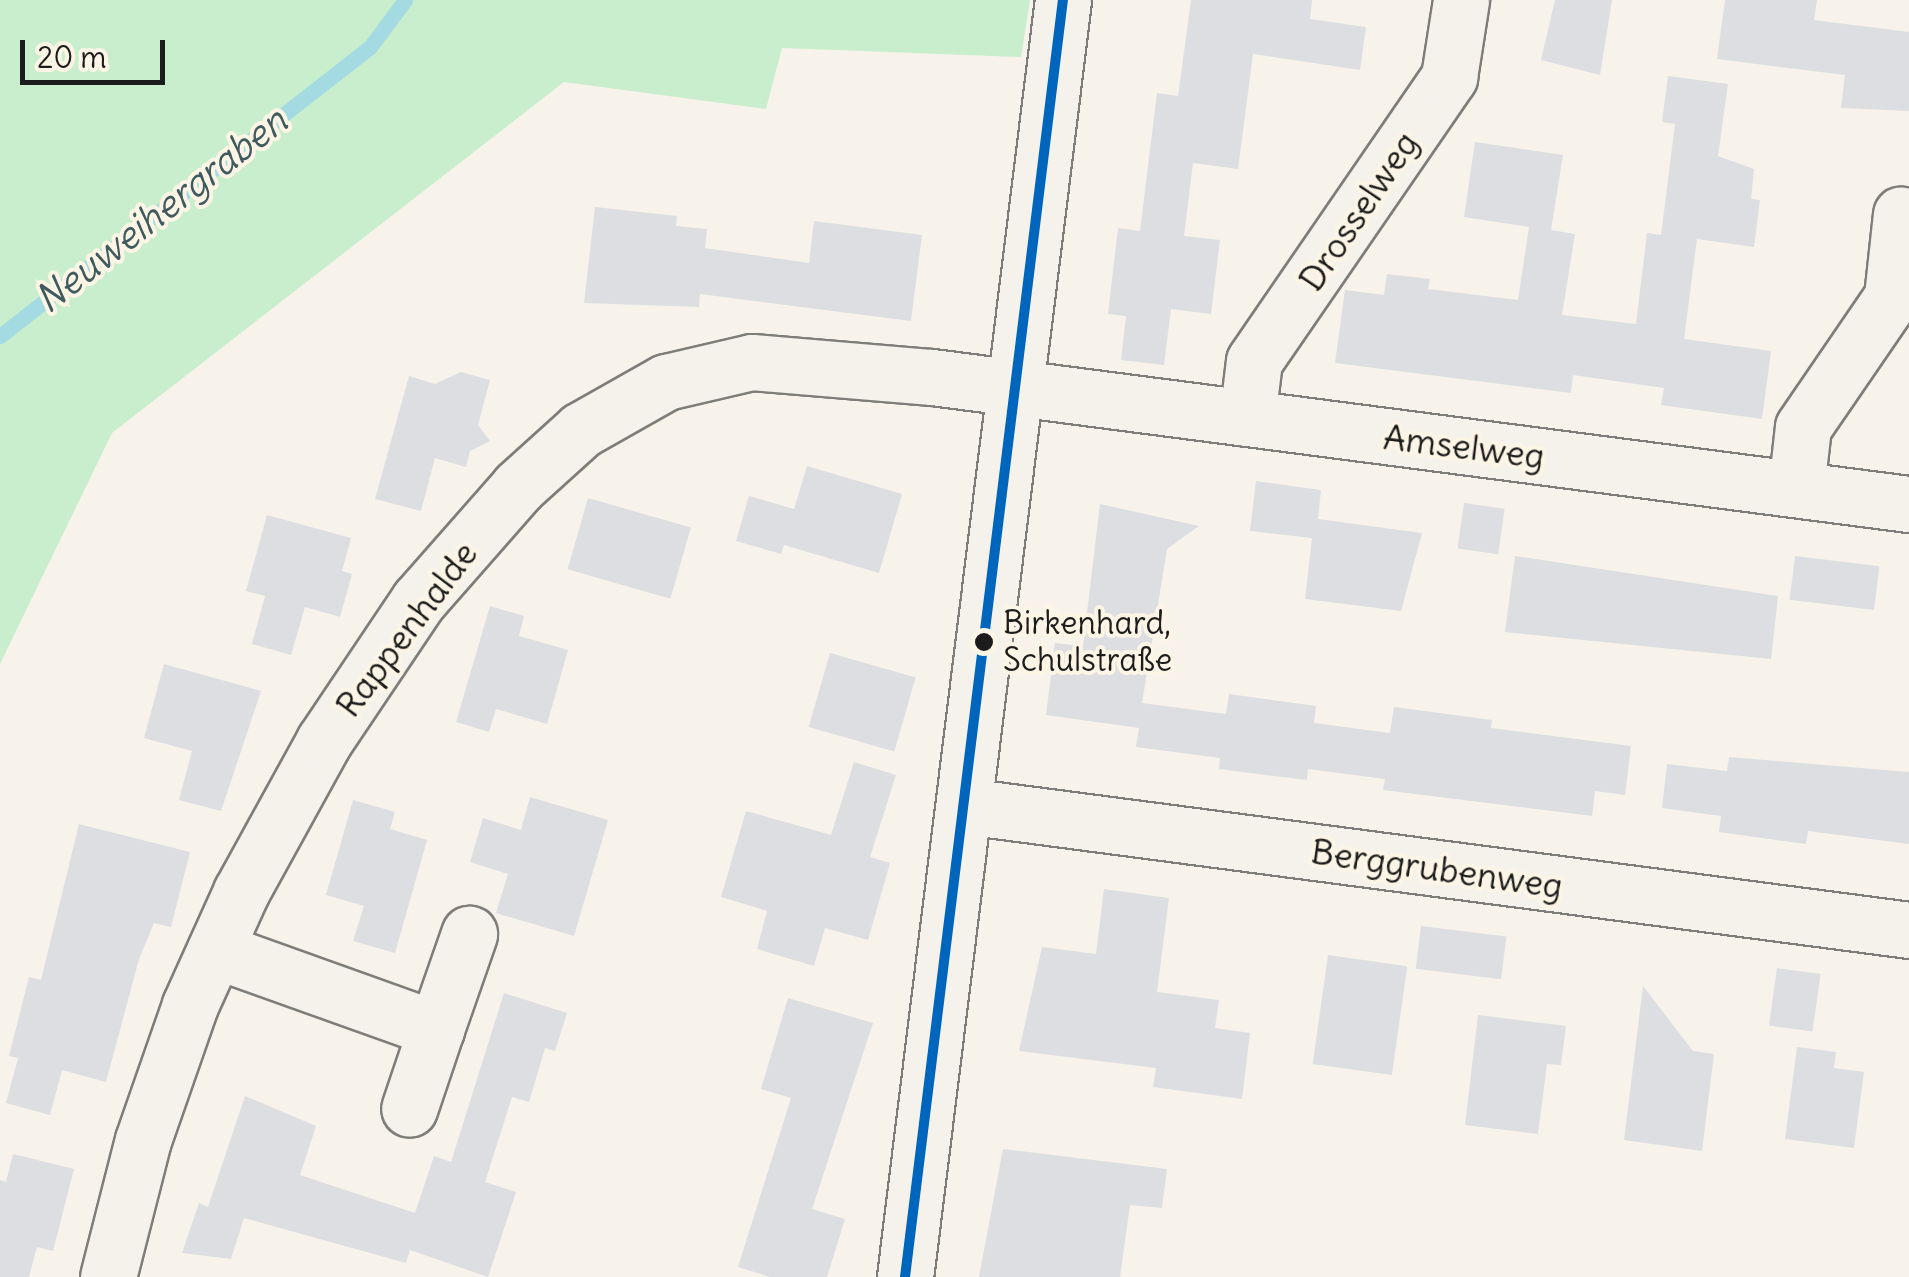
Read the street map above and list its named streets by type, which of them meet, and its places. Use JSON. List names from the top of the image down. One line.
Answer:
{"streets":{"street":["Drosselweg","Amselweg","Rappenhalde","Berggrubenweg"]},"crossings":[["Drosselweg","Amselweg"],["Amselweg","Rappenhalde"]],"water":["Neuweihergraben"],"places":["Birkenhard, Schulstraße"],"scale_bar":"20 m"}
